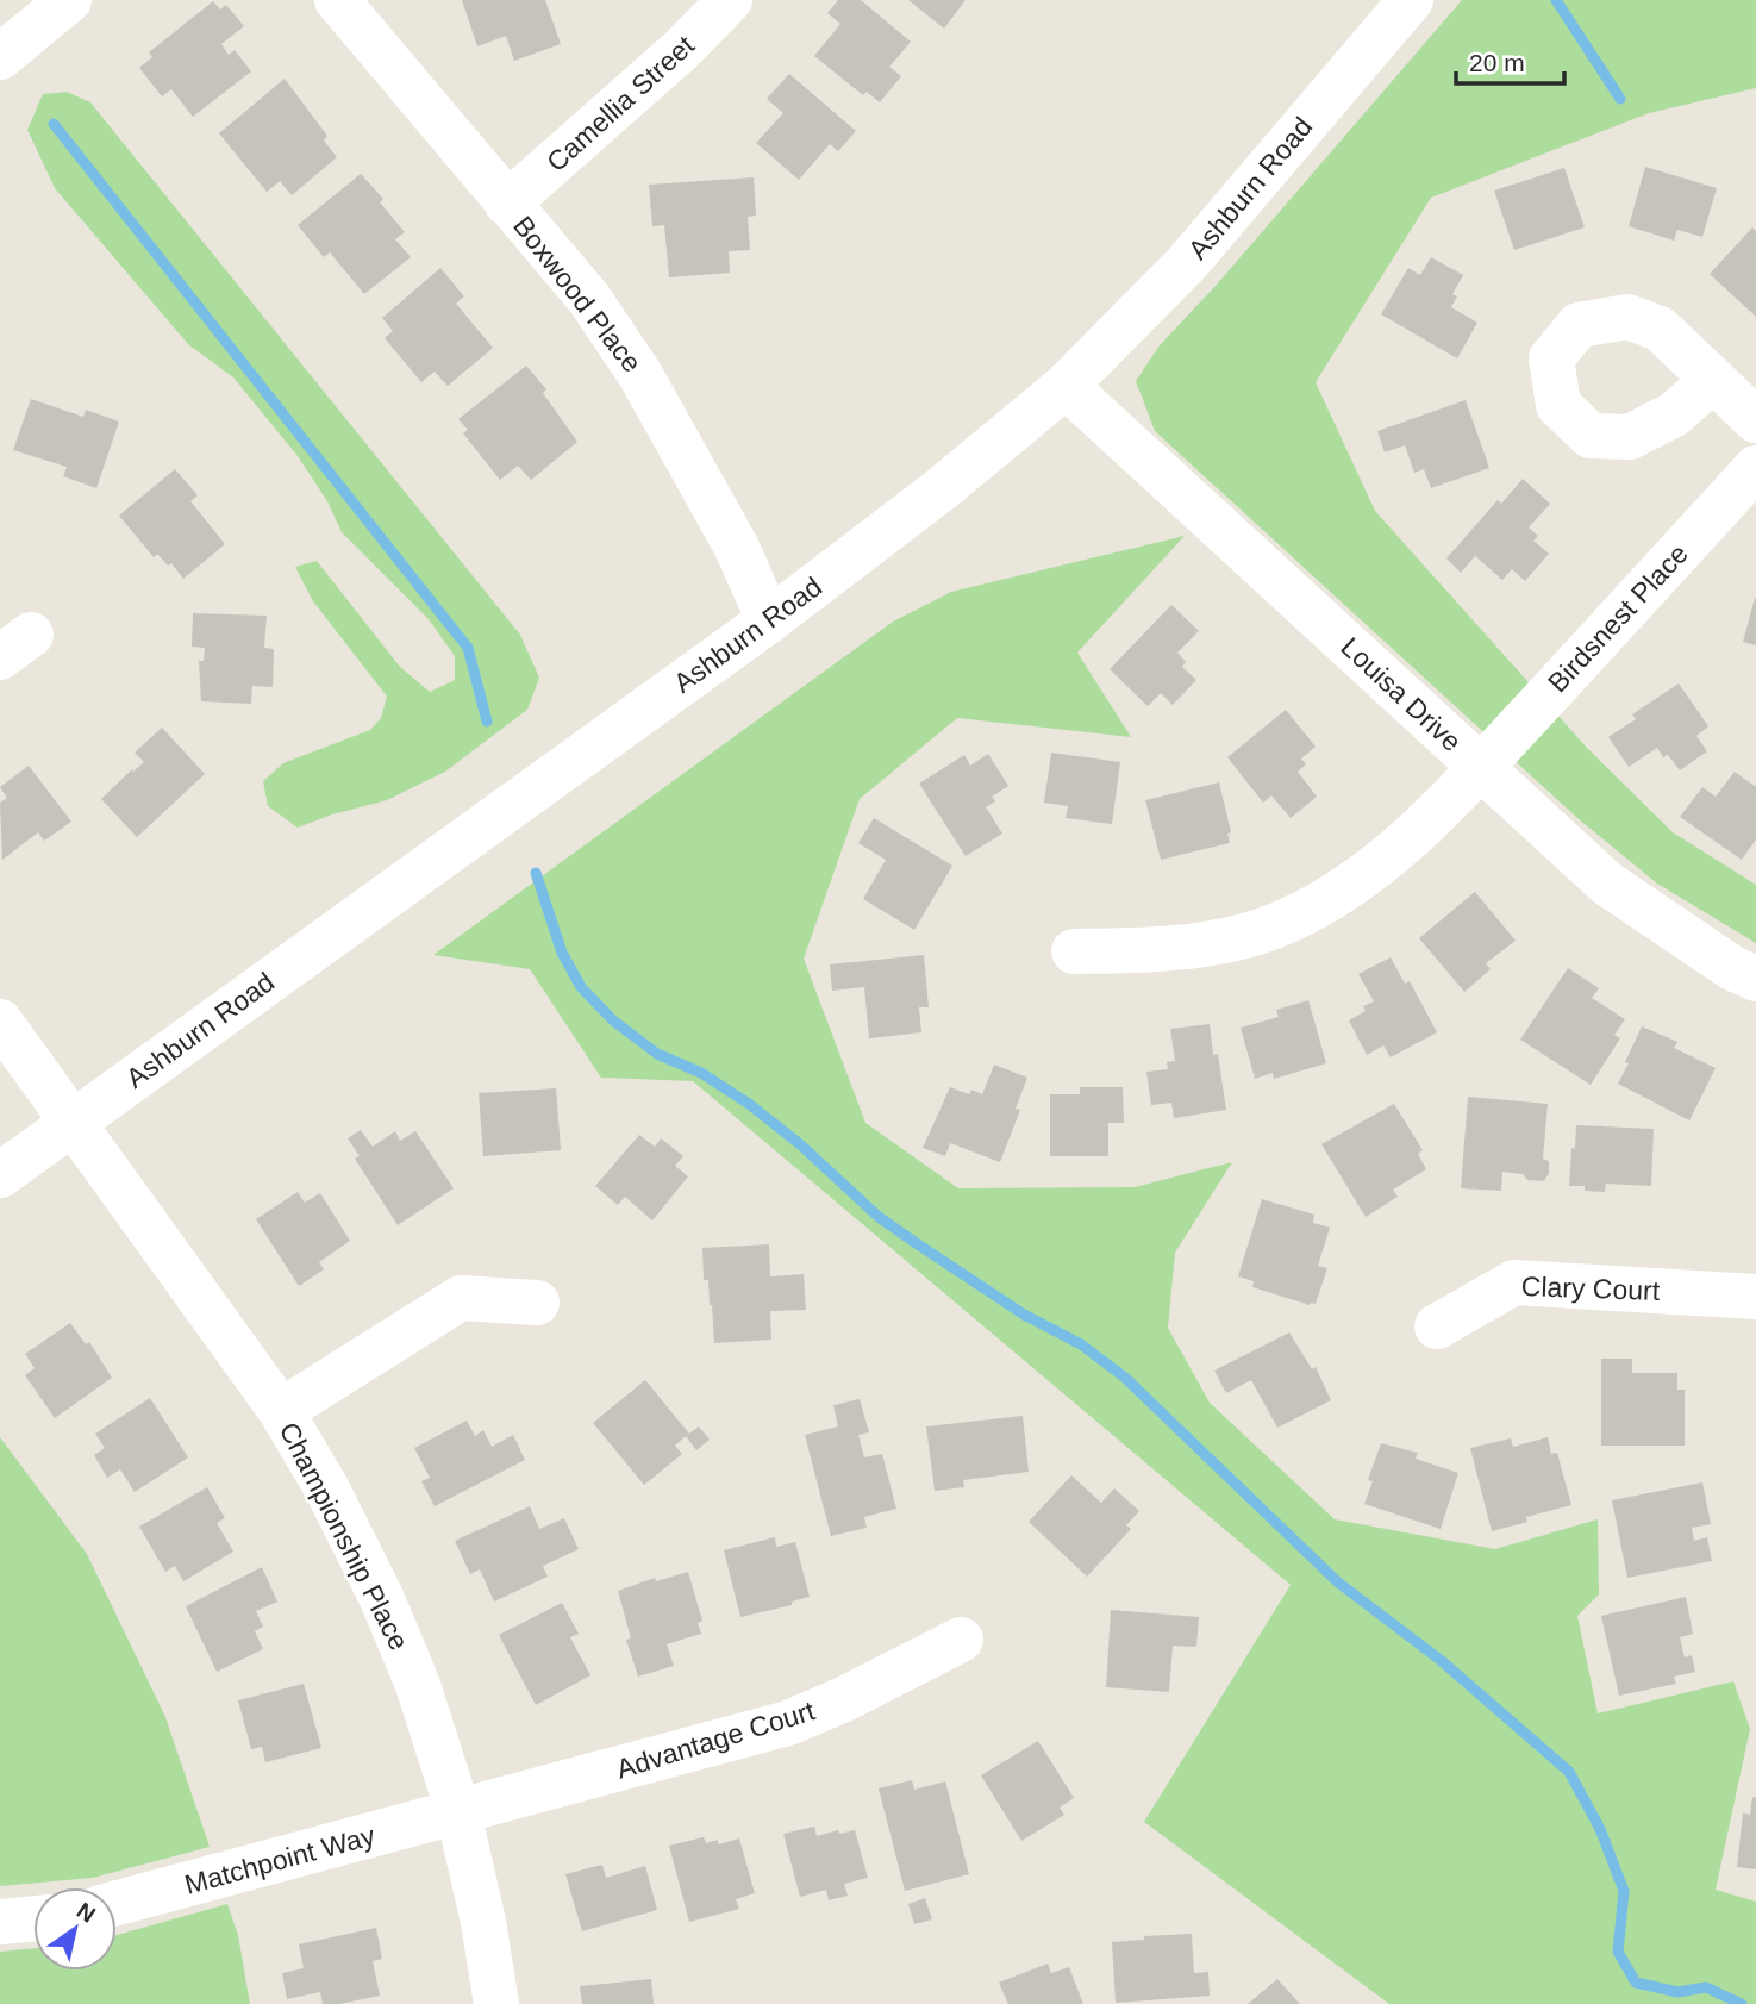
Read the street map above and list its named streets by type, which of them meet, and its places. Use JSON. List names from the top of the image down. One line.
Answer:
{"streets":{"street":["Camellia Street","Ashburn Road","Boxwood Place","Birdsnest Place","Louisa Drive","Clary Court","Championship Place","Advantage Court","Matchpoint Way"]},"crossings":[["Camellia Street","Boxwood Place"],["Ashburn Road","Boxwood Place"],["Ashburn Road","Louisa Drive"],["Ashburn Road","Championship Place"],["Birdsnest Place","Louisa Drive"],["Championship Place","Advantage Court"],["Championship Place","Matchpoint Way"],["Advantage Court","Matchpoint Way"]],"scale_bar":"20 m","north":"top right"}
